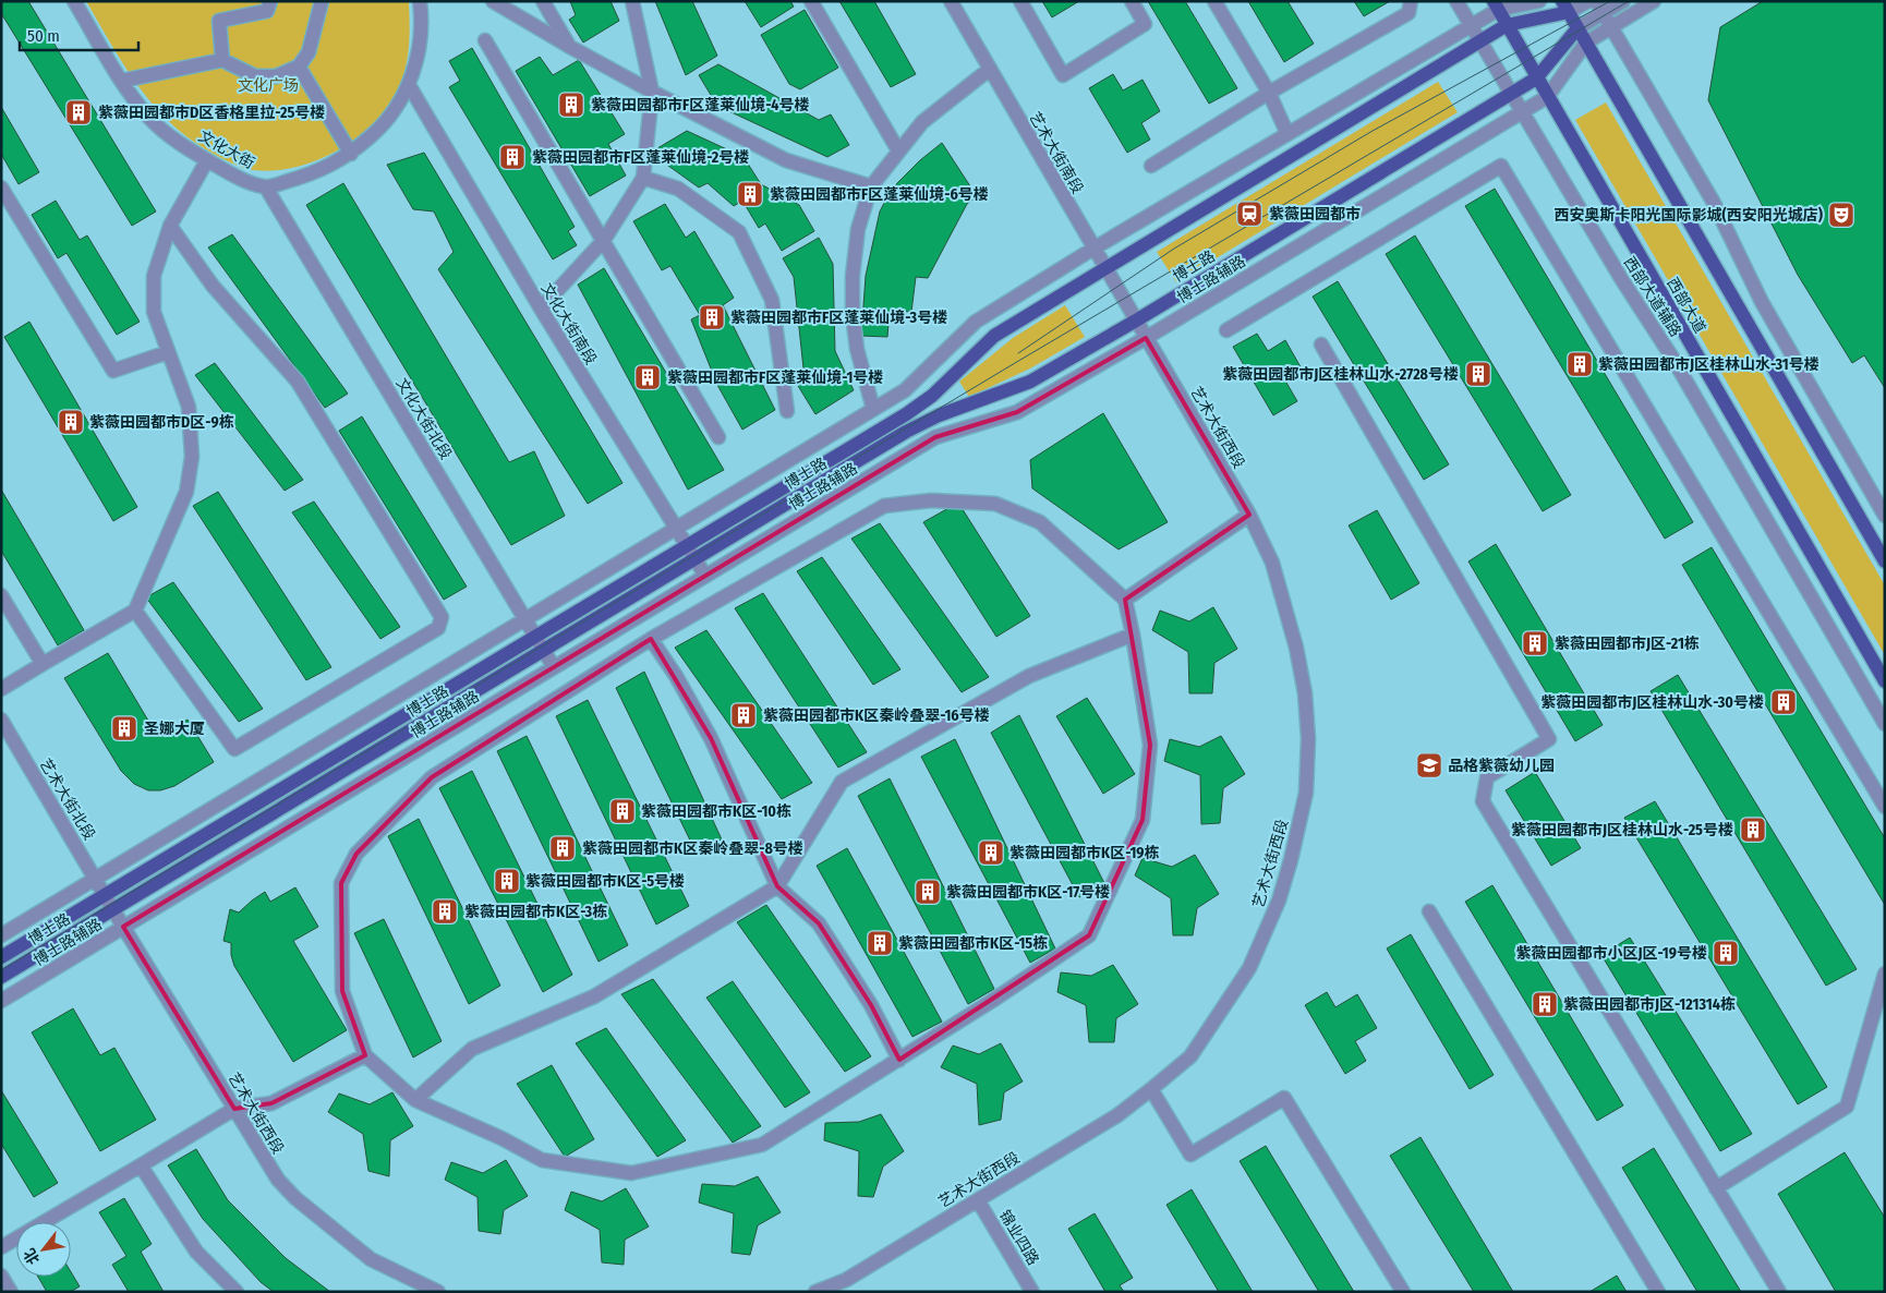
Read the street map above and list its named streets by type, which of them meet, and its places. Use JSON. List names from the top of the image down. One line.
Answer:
{"streets":{"main road":["博士路","西部大道"],"street":["文化大街","艺术大街南段","博士路辅路","西部大道辅路","文化大街南段","文化大街北段","艺术大街西段","艺术大街北段","锦业四路"]},"crossings":[["文化大街","文化大街北段"],["艺术大街南段","博士路"],["艺术大街南段","艺术大街西段"],["博士路","西部大道辅路"],["博士路","西部大道"],["博士路","文化大街南段"],["博士路","文化大街北段"],["博士路","艺术大街西段"],["博士路","艺术大街北段"],["博士路辅路","西部大道辅路"],["博士路辅路","西部大道"],["博士路辅路","文化大街南段"],["博士路辅路","文化大街北段"],["博士路辅路","艺术大街西段"],["艺术大街西段","艺术大街北段"],["艺术大街西段","锦业四路"]],"parks":["文化广场"],"places":{"building":["紫薇田园都市F区蓬莱仙境-4号楼","紫薇田园都市D区香格里拉-25号楼","紫薇田园都市F区蓬莱仙境-2号楼","紫薇田园都市F区蓬莱仙境-6号楼","紫薇田园都市F区蓬莱仙境-3号楼","紫薇田园都市J区桂林山水-31号楼","紫薇田园都市J区桂林山水-2728号楼","紫薇田园都市F区蓬莱仙境-1号楼","紫薇田园都市D区-9栋","紫薇田园都市J区-21栋","紫薇田园都市J区桂林山水-30号楼","紫薇田园都市K区秦岭叠翠-16号楼","圣娜大厦","紫薇田园都市K区-10栋","紫薇田园都市J区桂林山水-25号楼","紫薇田园都市K区秦岭叠翠-8号楼","紫薇田园都市K区-19栋","紫薇田园都市K区-5号楼","紫薇田园都市K区-17号楼","紫薇田园都市K区-3栋","紫薇田园都市K区-15栋","紫薇田园都市小区J区-19号楼","紫薇田园都市J区-121314栋"],"station":["紫薇田园都市"],"theatre":["西安奥斯卡阳光国际影城(西安阳光城店)"],"school or university":["品格紫薇幼儿园"]},"scale_bar":"50 m","north":"bottom left"}
